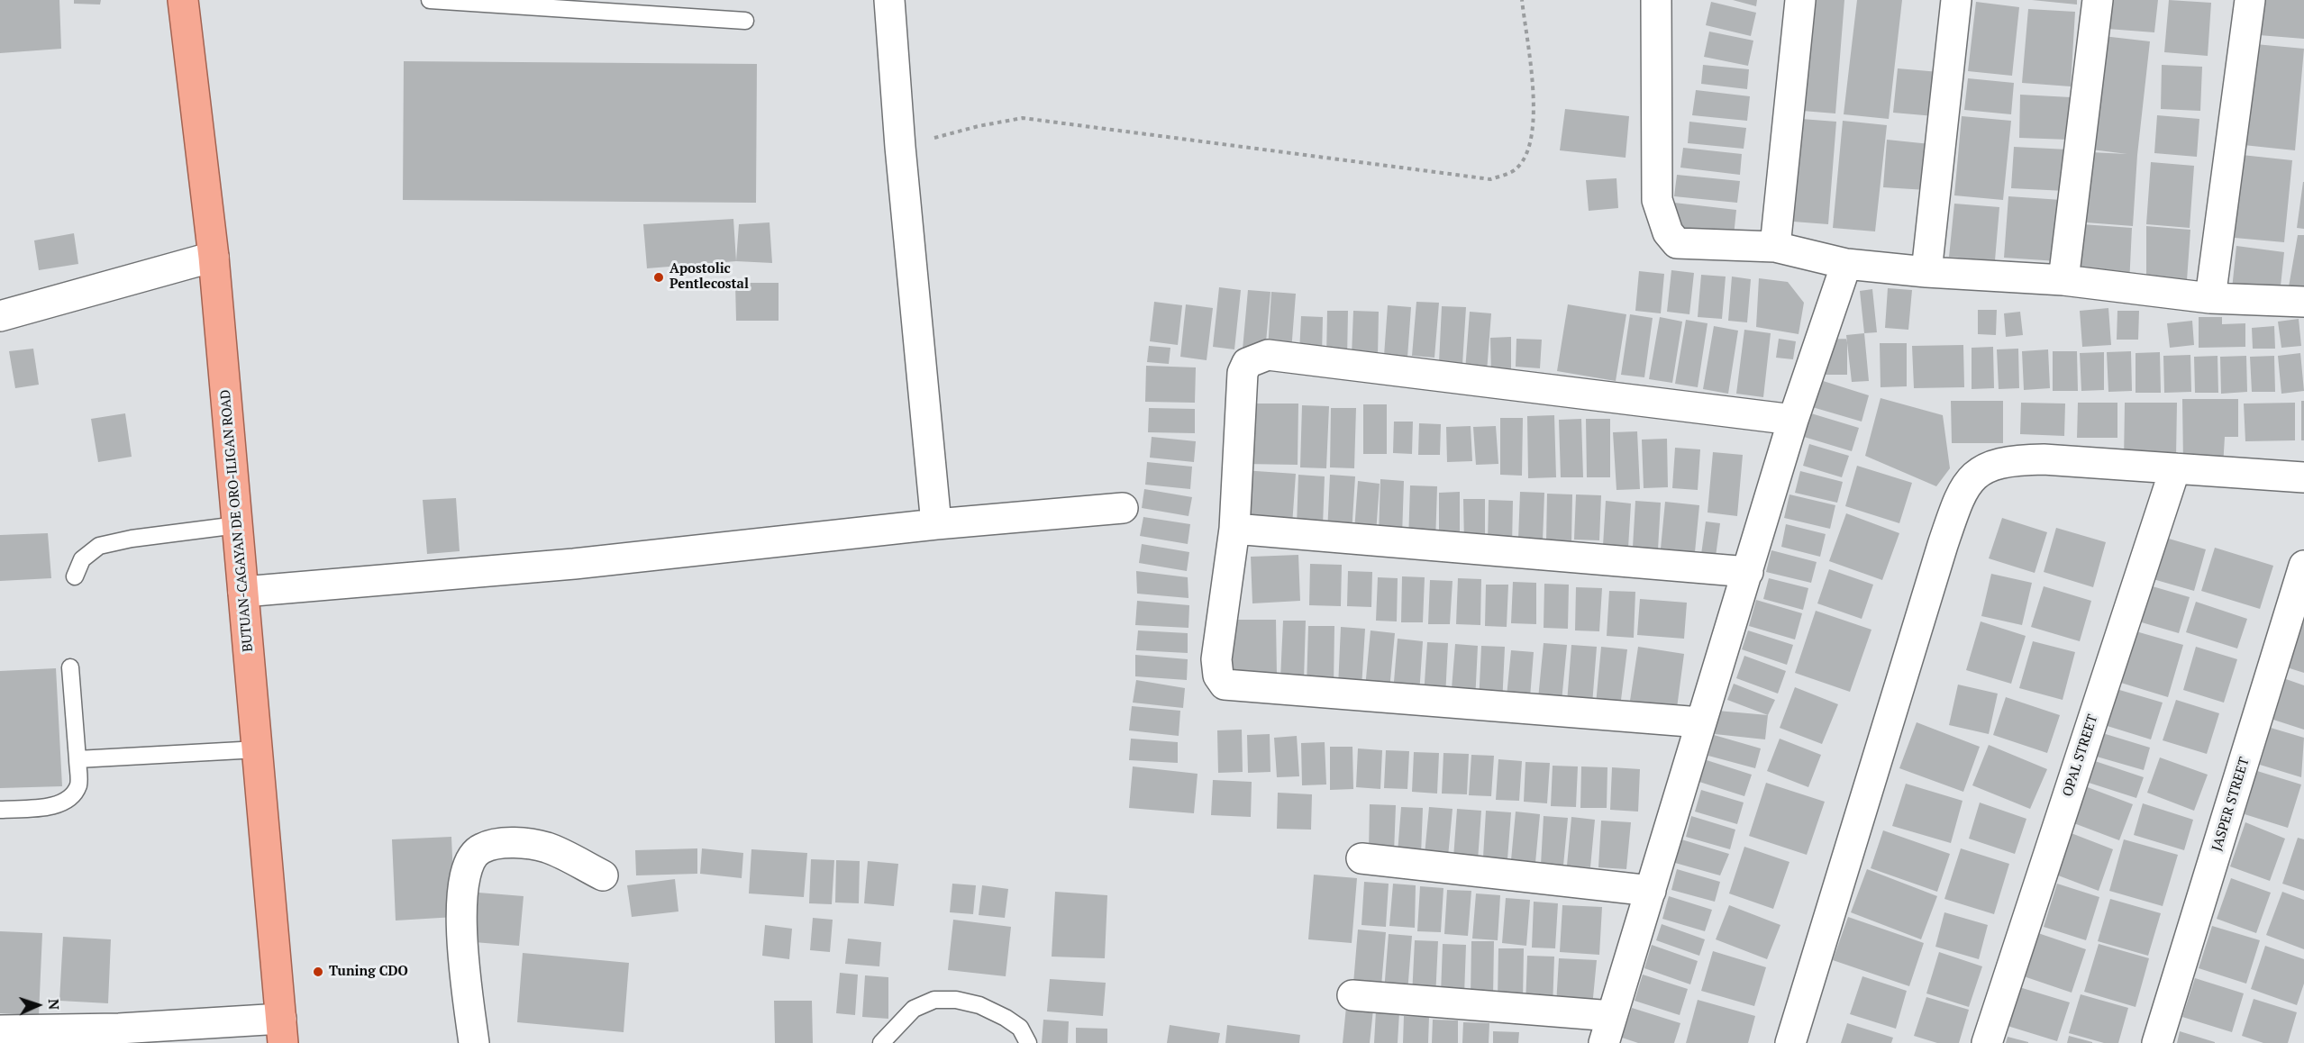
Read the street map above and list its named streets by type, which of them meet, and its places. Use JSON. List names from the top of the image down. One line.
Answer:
{"streets":{"highway":["BUTUAN-CAGAYAN DE ORO-ILIGAN ROAD"],"street":["OPAL STREET","JASPER STREET"]},"places":["Apostolic Pentlecostal","Tuning CDO"],"north":"right"}
